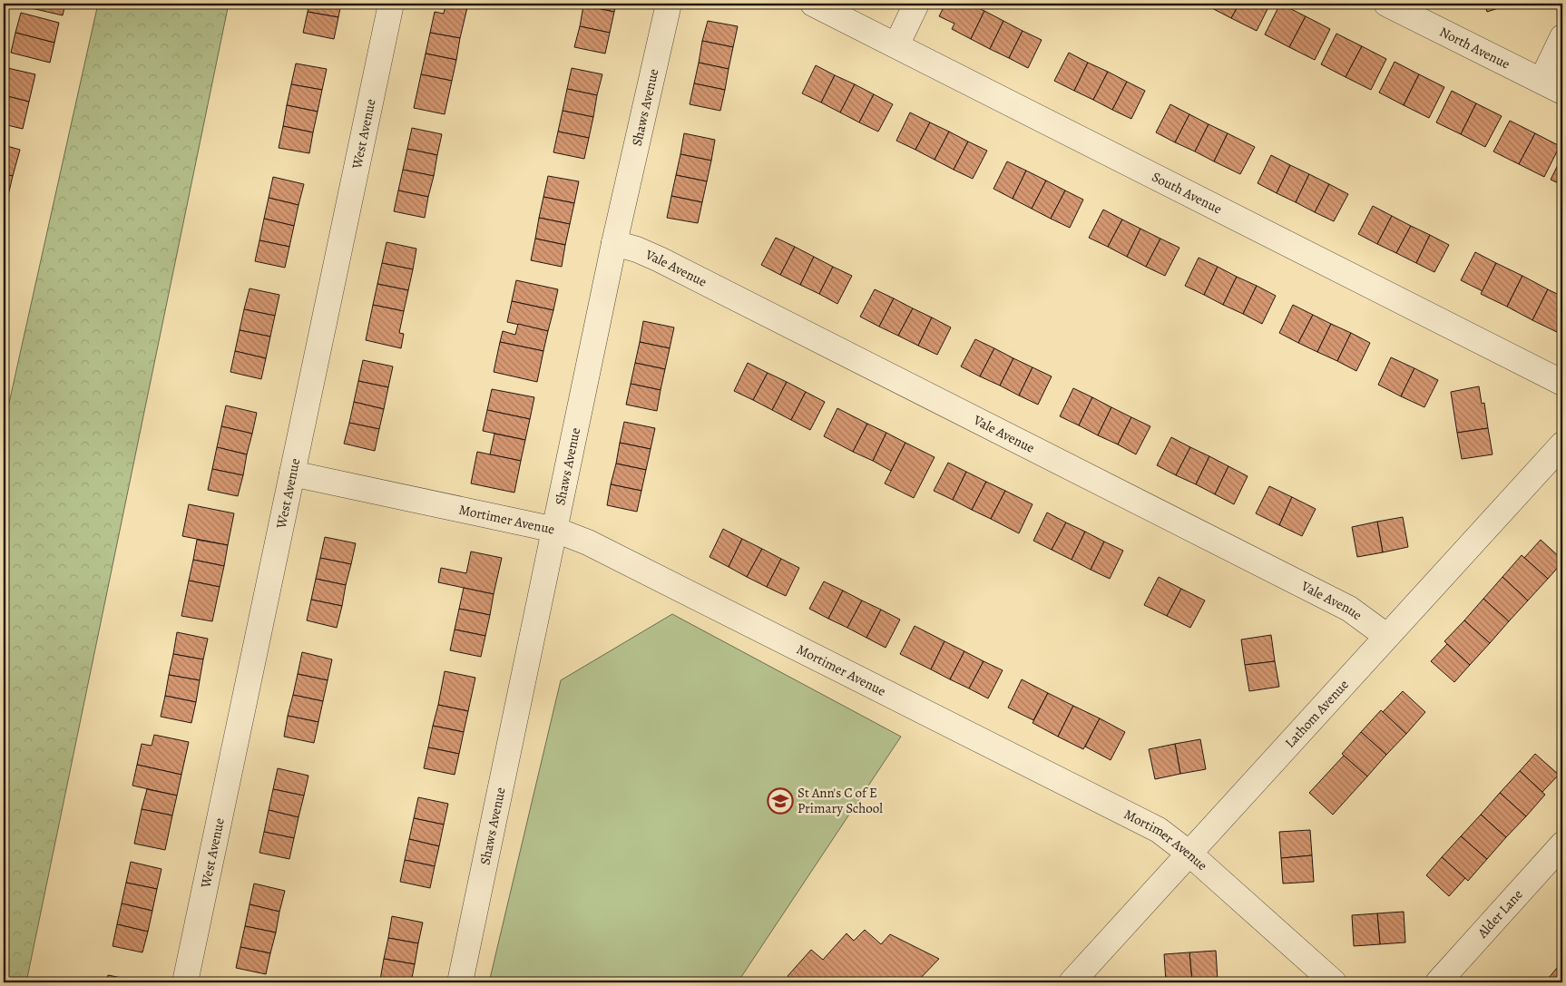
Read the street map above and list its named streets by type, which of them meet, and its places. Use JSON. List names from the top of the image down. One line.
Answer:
{"streets":{"street":["North Avenue","Shaws Avenue","West Avenue","South Avenue","Vale Avenue","Mortimer Avenue","Lathom Avenue","Alder Lane"]},"crossings":[["Shaws Avenue","Vale Avenue"],["Shaws Avenue","Mortimer Avenue"],["West Avenue","Mortimer Avenue"],["Vale Avenue","Lathom Avenue"],["Mortimer Avenue","Lathom Avenue"]],"places":{"school or university":["St Ann's C of E Primary School"]}}
